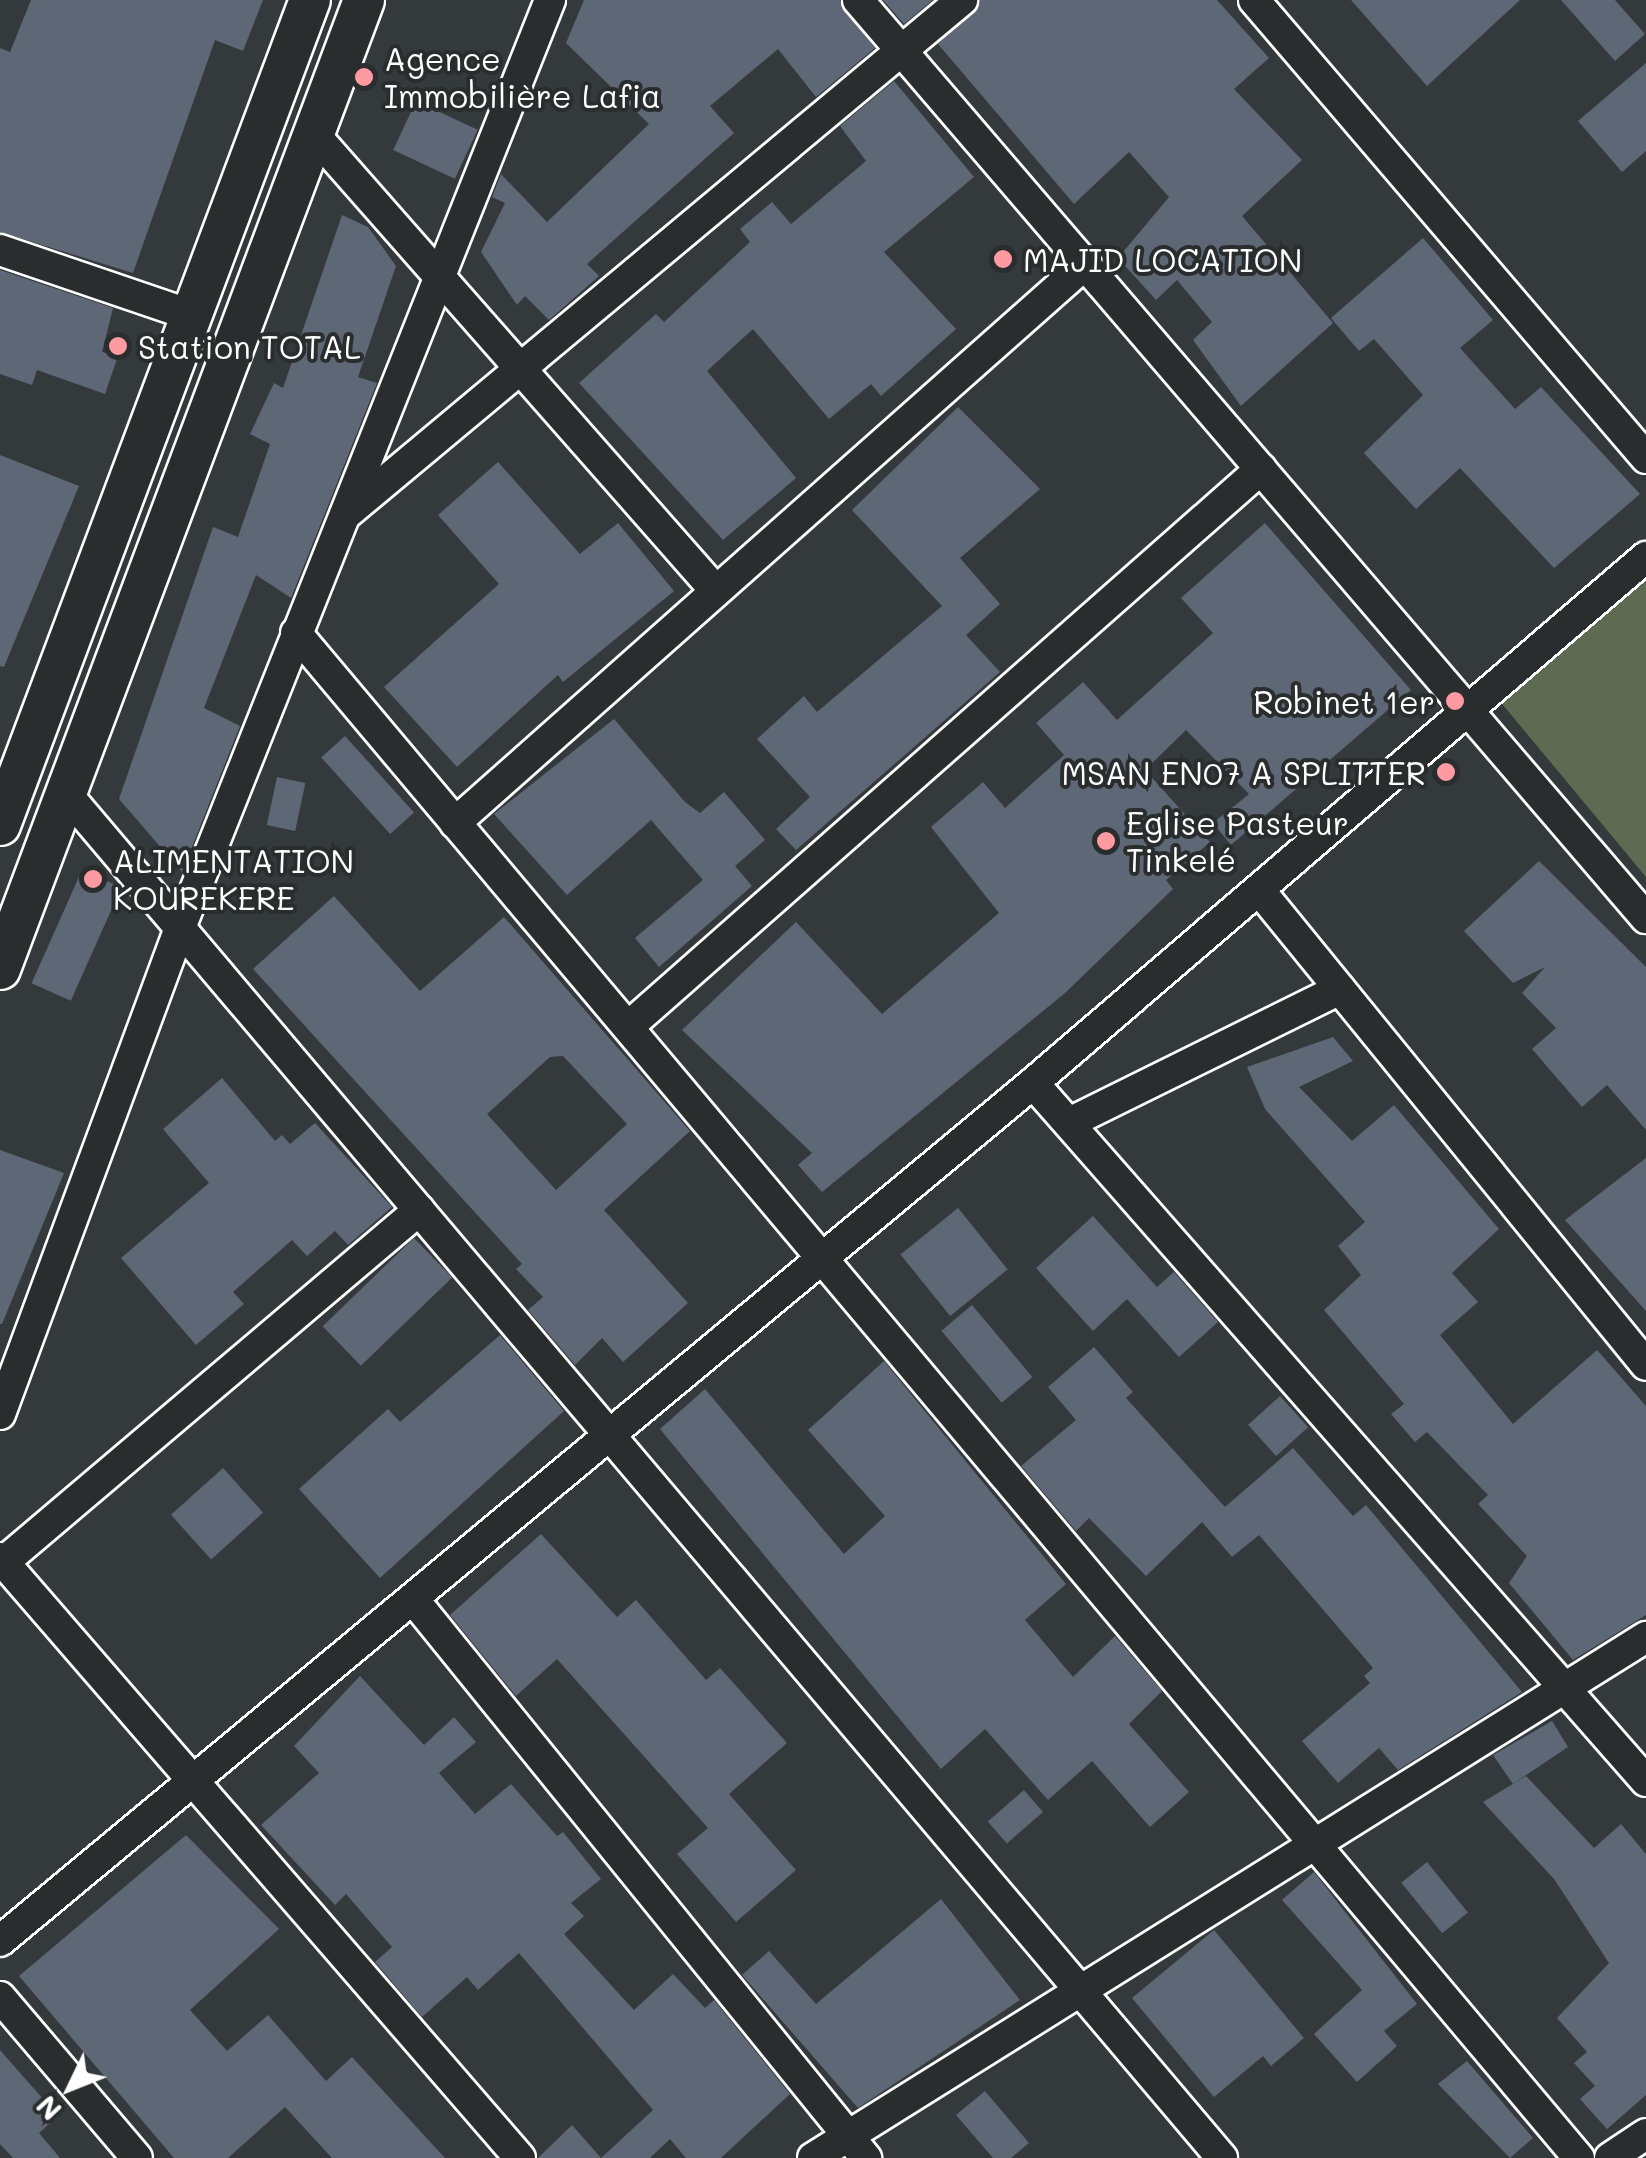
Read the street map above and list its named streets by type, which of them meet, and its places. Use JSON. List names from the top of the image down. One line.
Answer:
{"places":["Agence Immobilière Lafia","MAJID LOCATION","Station TOTAL","Robinet 1er","MSAN EN07 A SPLITTER","Eglise Pasteur Tinkelé","ALIMENTATION KOUREKERE"],"north":"bottom left"}
